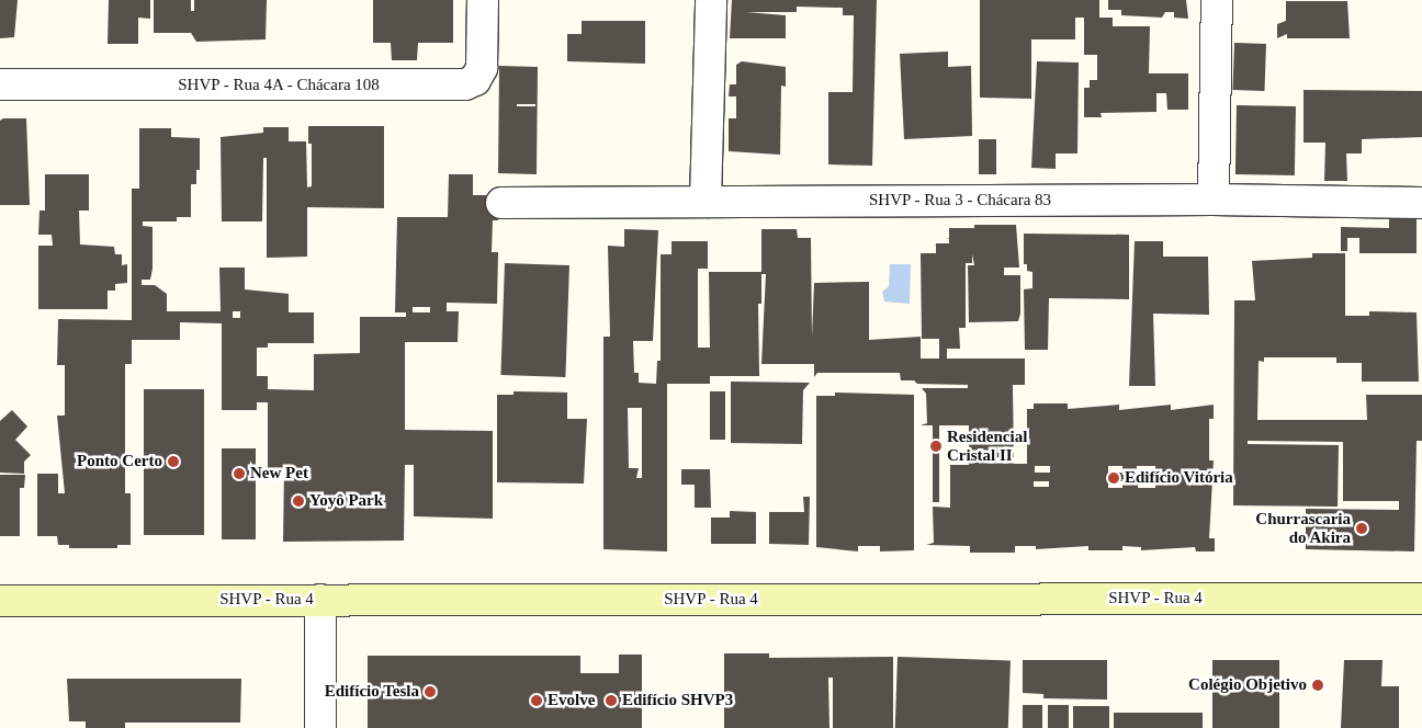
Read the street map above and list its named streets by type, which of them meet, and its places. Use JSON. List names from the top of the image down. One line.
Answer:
{"streets":{"street":["SHVP - Rua 4A - Chácara 108","SHVP - Rua 3 - Chácara 83","SHVP - Rua 4"]},"places":["Residencial Cristal II","Ponto Certo","New Pet","Edifício Vitória","Yoyô Park","Churrascaria do Akira","Colégio Objetivo","Edifício Tesla","Evolve","Edifício SHVP3"]}
